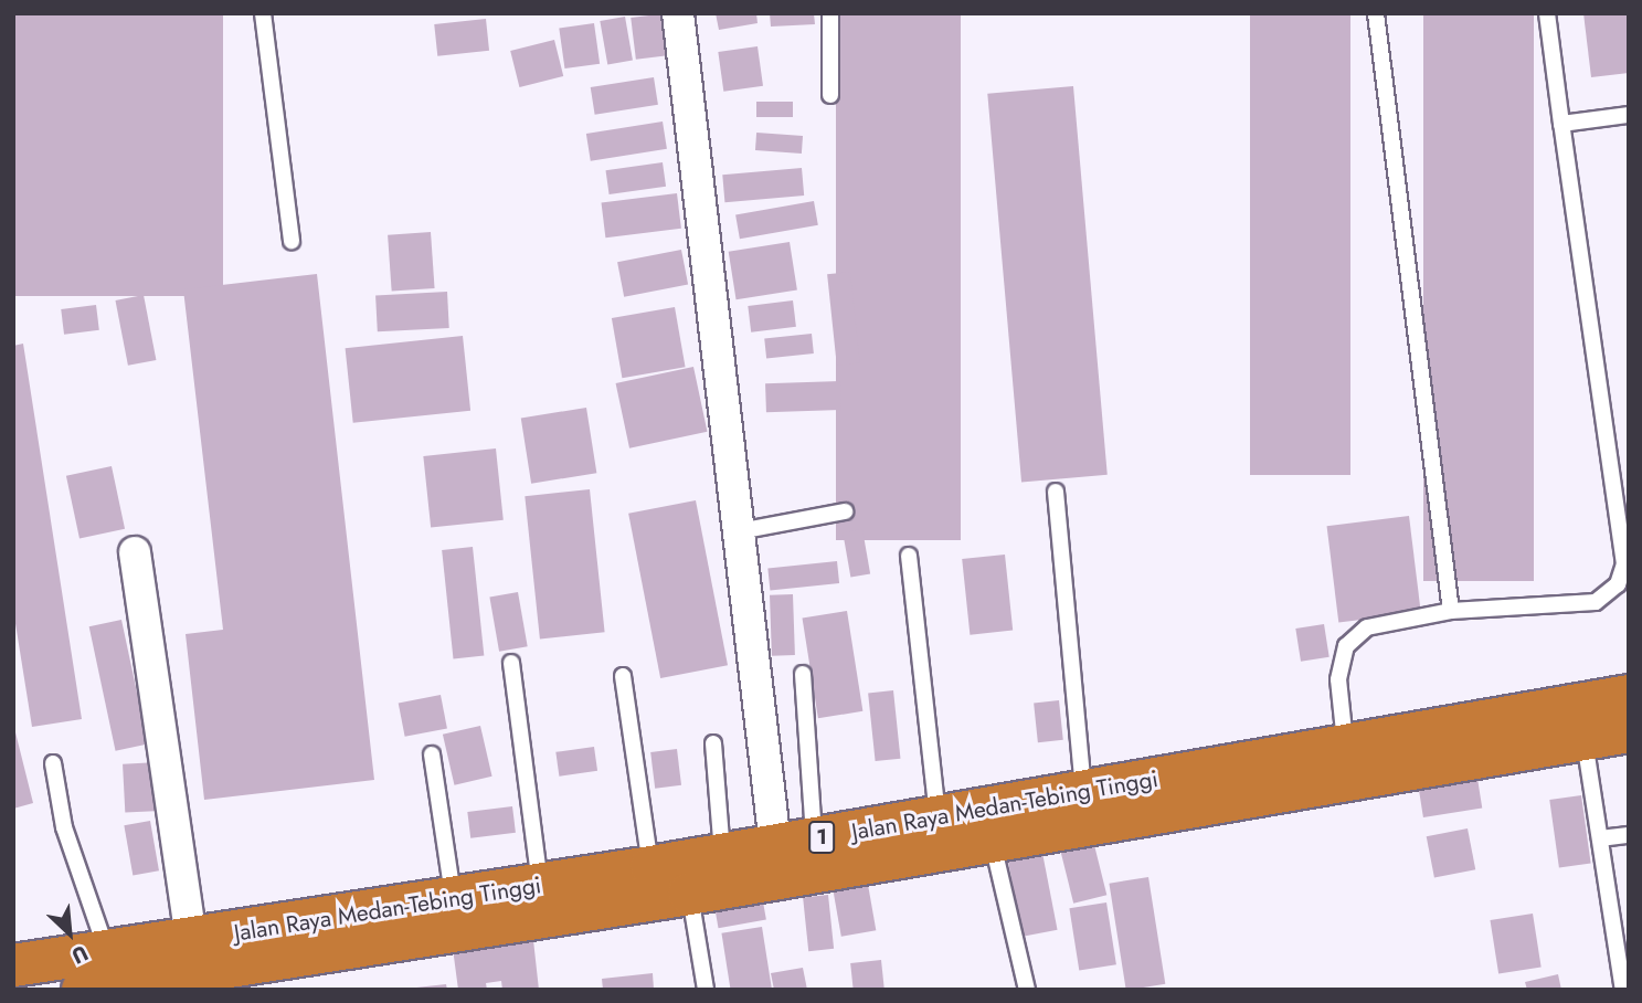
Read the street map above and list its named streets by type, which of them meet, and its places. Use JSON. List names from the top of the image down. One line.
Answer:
{"streets":{"highway":["Jalan Raya Medan-Tebing Tinggi","1"]},"north":"bottom right"}
